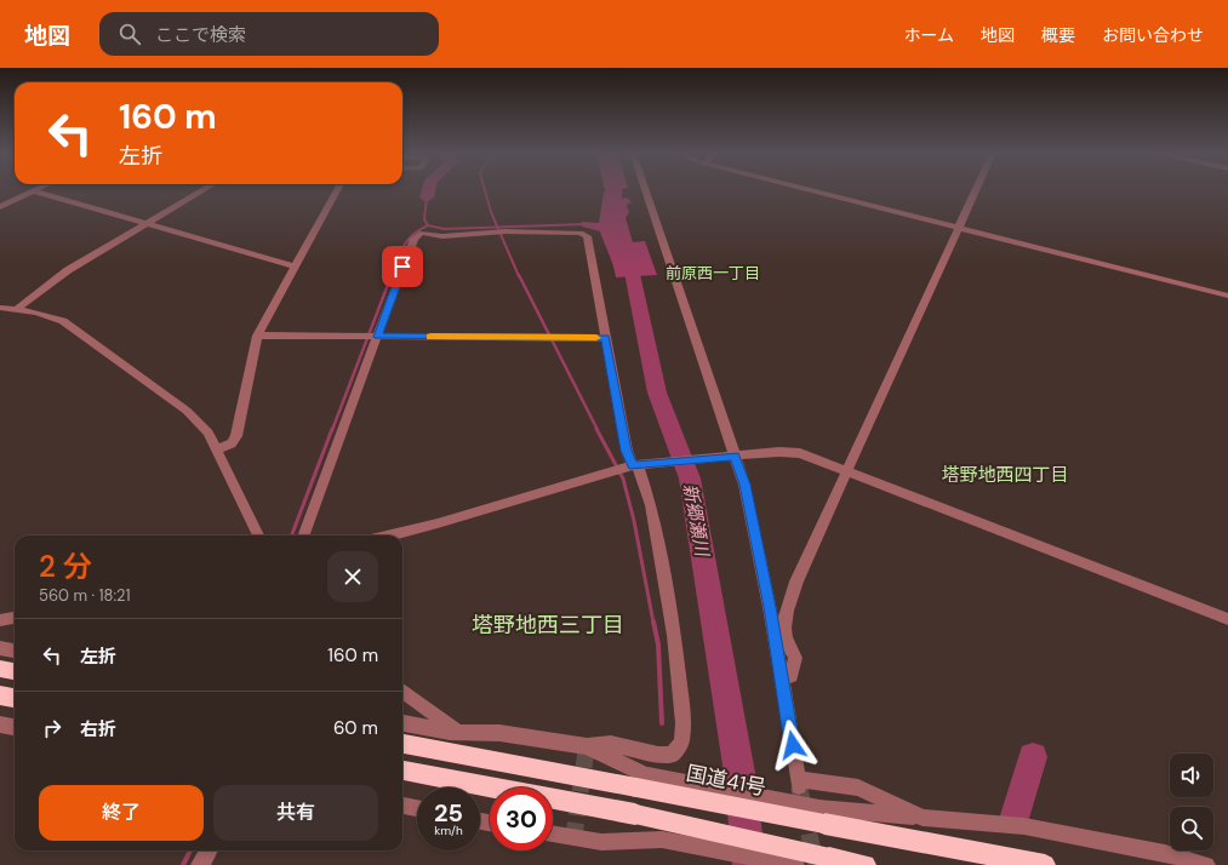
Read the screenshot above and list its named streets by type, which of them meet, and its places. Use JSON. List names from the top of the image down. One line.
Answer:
{"streets":{"highway":["国道41号"]},"districts":["前原西一丁目","塔野地西四丁目","塔野地西三丁目"],"water":["新郷瀬川"],"page":{"header":"地図","search":"ここで検索","nav":["ホーム","地図","概要","お問い合わせ"],"turn":["160 m","左折"],"heading":["2 分","560 m · 18:21"],"list":[{"name":"左折","value":"160 m"},{"name":"右折","value":"60 m"}],"buttons":["終了","共有"],"speed":"25 km/h","limit":"30"}}
